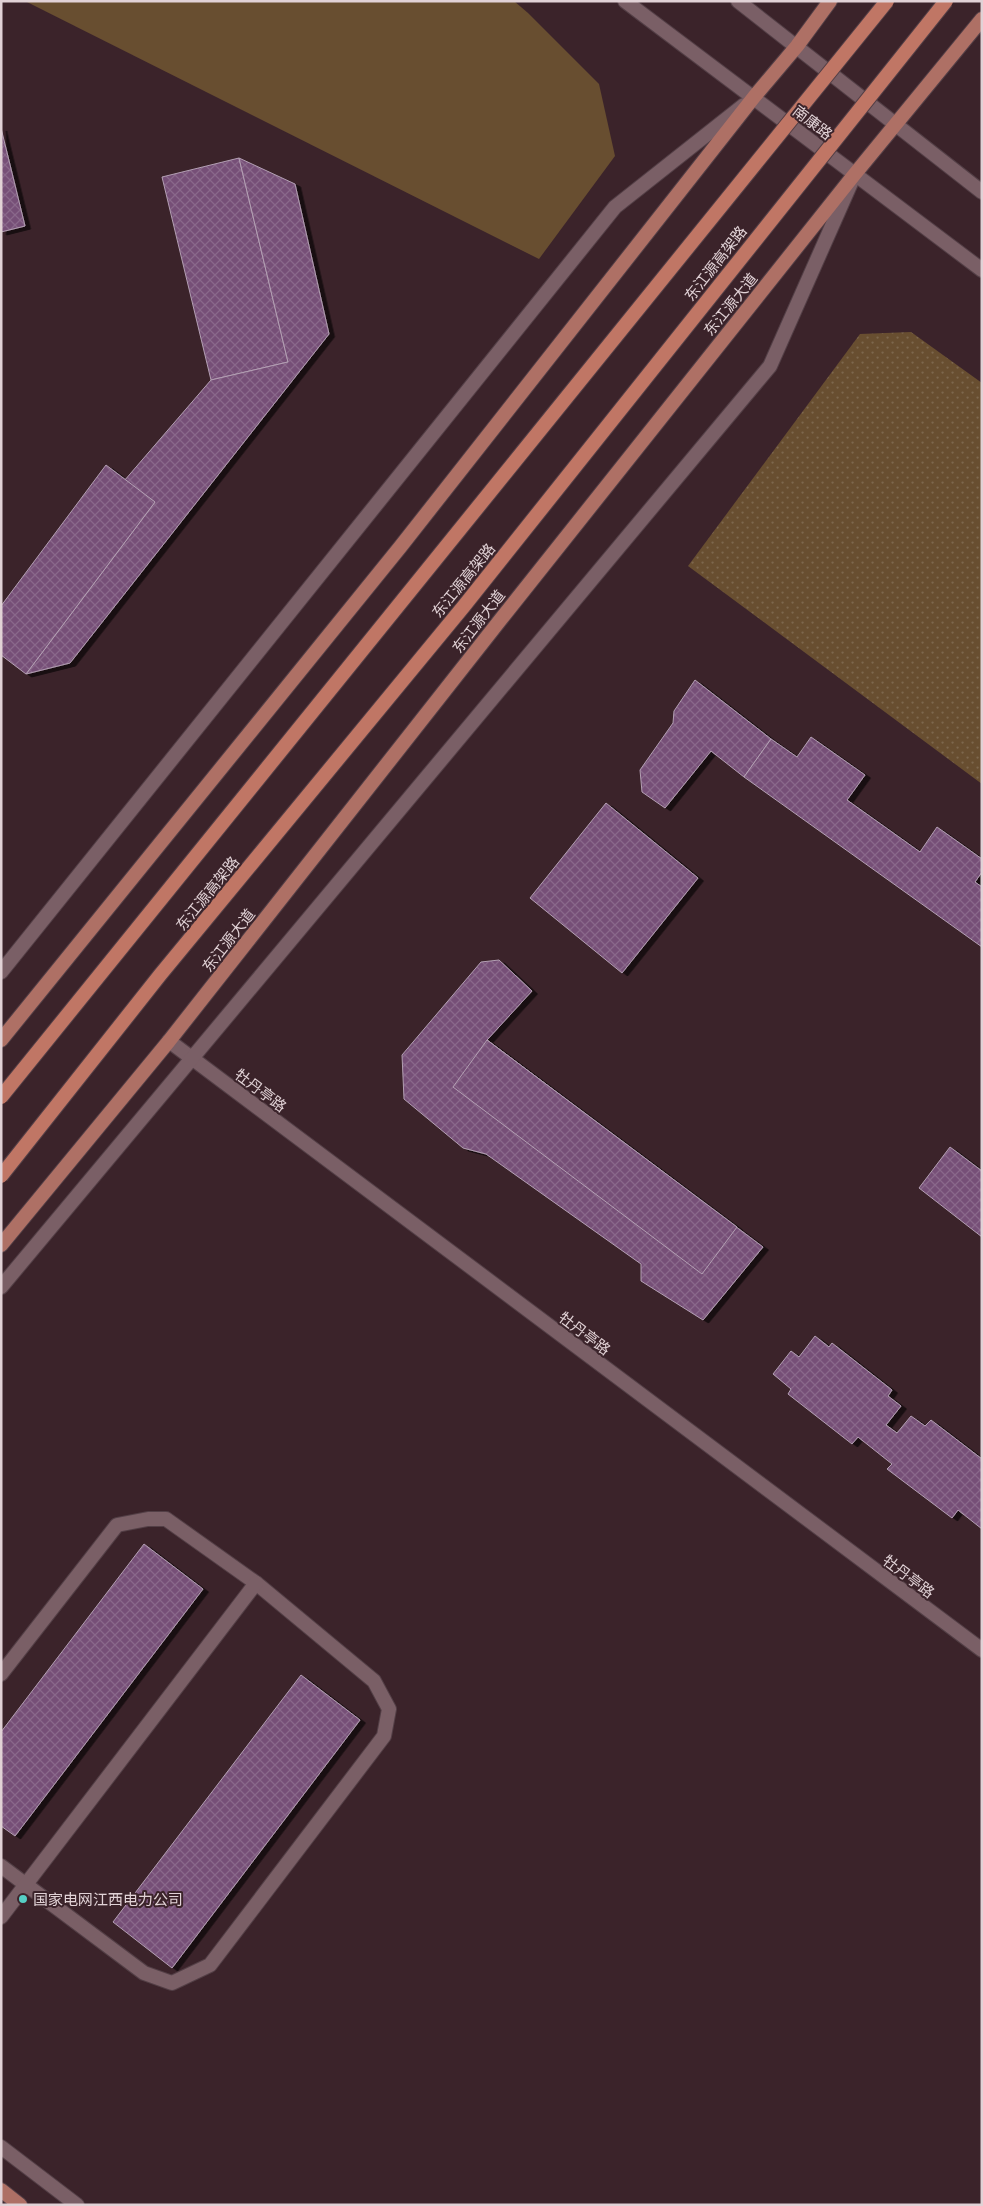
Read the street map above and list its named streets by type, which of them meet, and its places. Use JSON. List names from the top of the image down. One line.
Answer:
{"streets":{"highway":["东江源高架路"],"main road":["东江源大道"],"street":["南康路","牡丹亭路"]},"crossings":[["南康路","东江源大道"],["东江源大道","牡丹亭路"]],"places":["国家电网江西电力公司"]}
